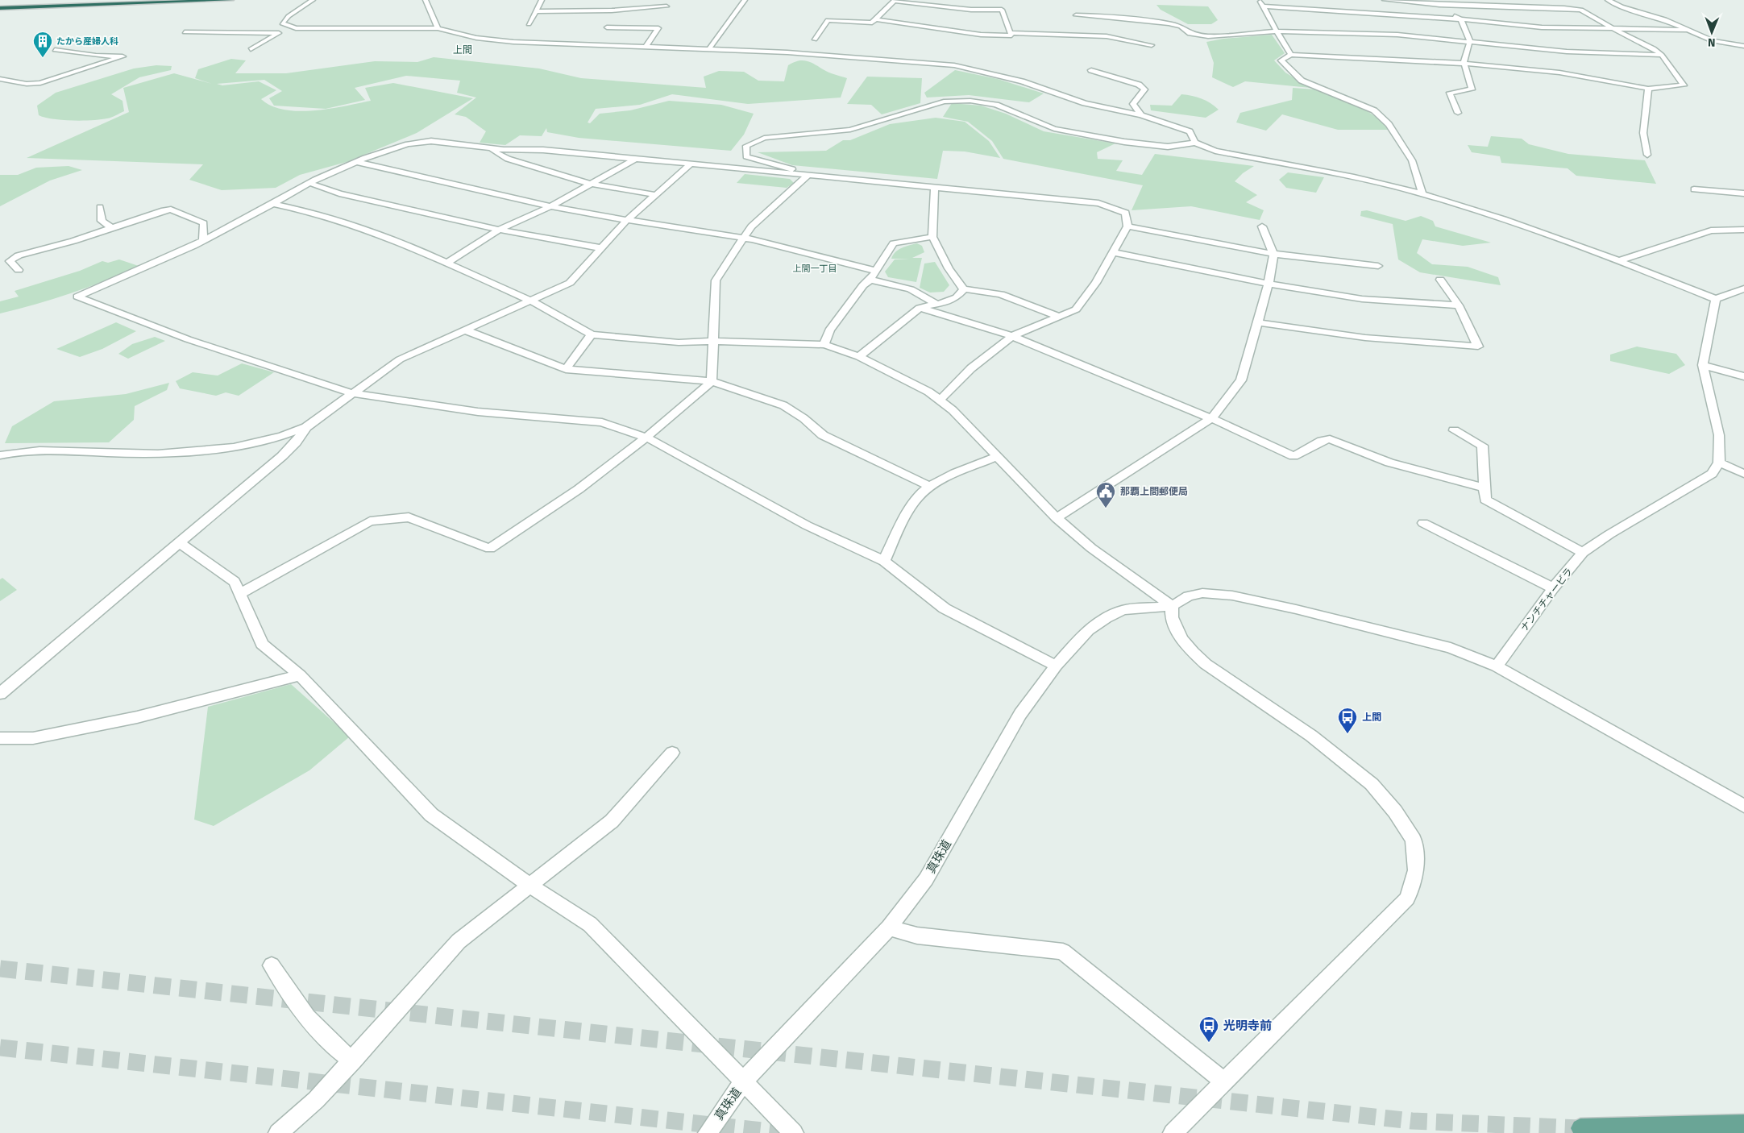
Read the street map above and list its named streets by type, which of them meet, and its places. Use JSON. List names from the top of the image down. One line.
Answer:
{"streets":{"street":["ナンチチャービラ","真珠道"]},"districts":["上間","上間一丁目"],"places":{"building":["たから産婦人科"],"public building":["那覇上間郵便局"],"bus stop":["上間","光明寺前"]},"north":"bottom"}
